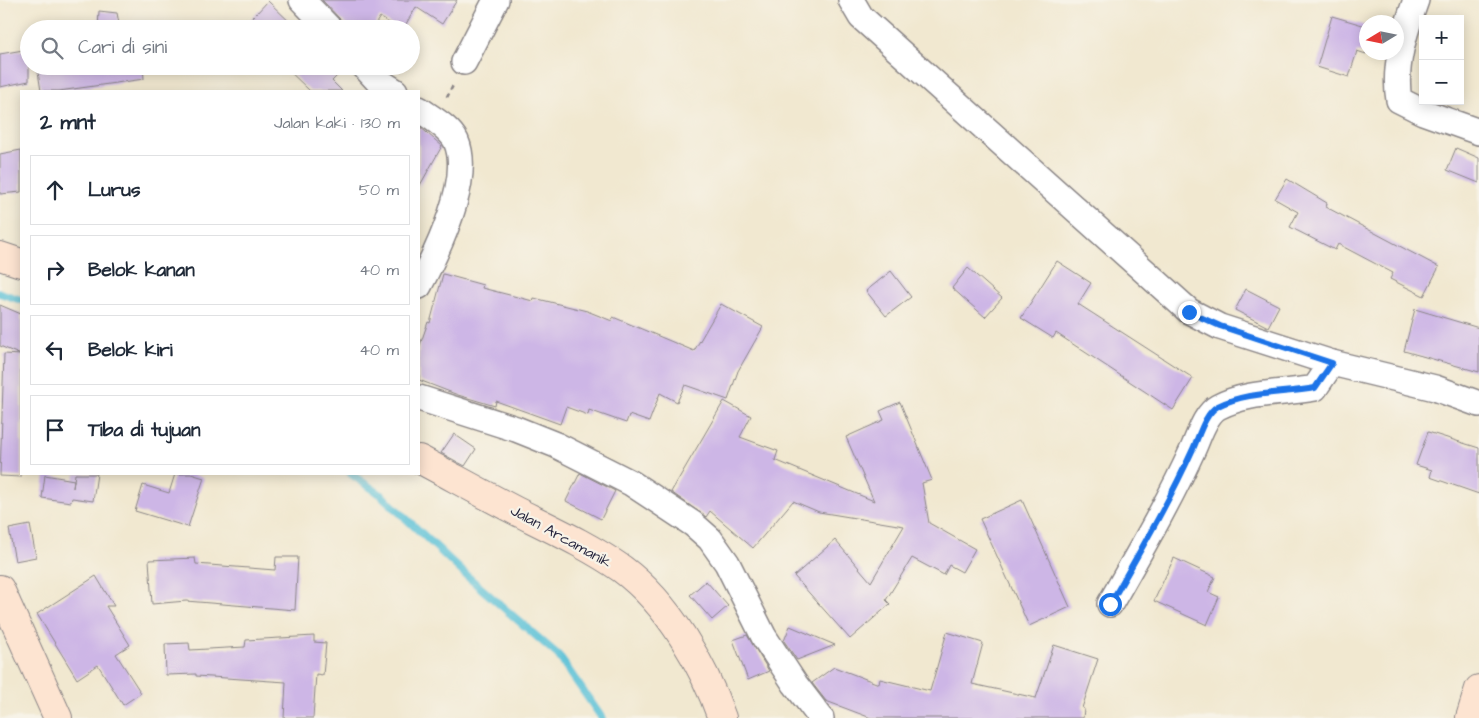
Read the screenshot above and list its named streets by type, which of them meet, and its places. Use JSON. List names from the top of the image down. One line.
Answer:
{"streets":{"street":["Jalan Arcamanik"]},"north":"left","page":{"map_buttons":["+","−"],"search":"Cari di sini","heading":["2 mnt","Jalan kaki · 130 m"],"list":[["Lurus","50 m"],["Belok kanan","40 m"],["Belok kiri","40 m"],"Tiba di tujuan"]}}
